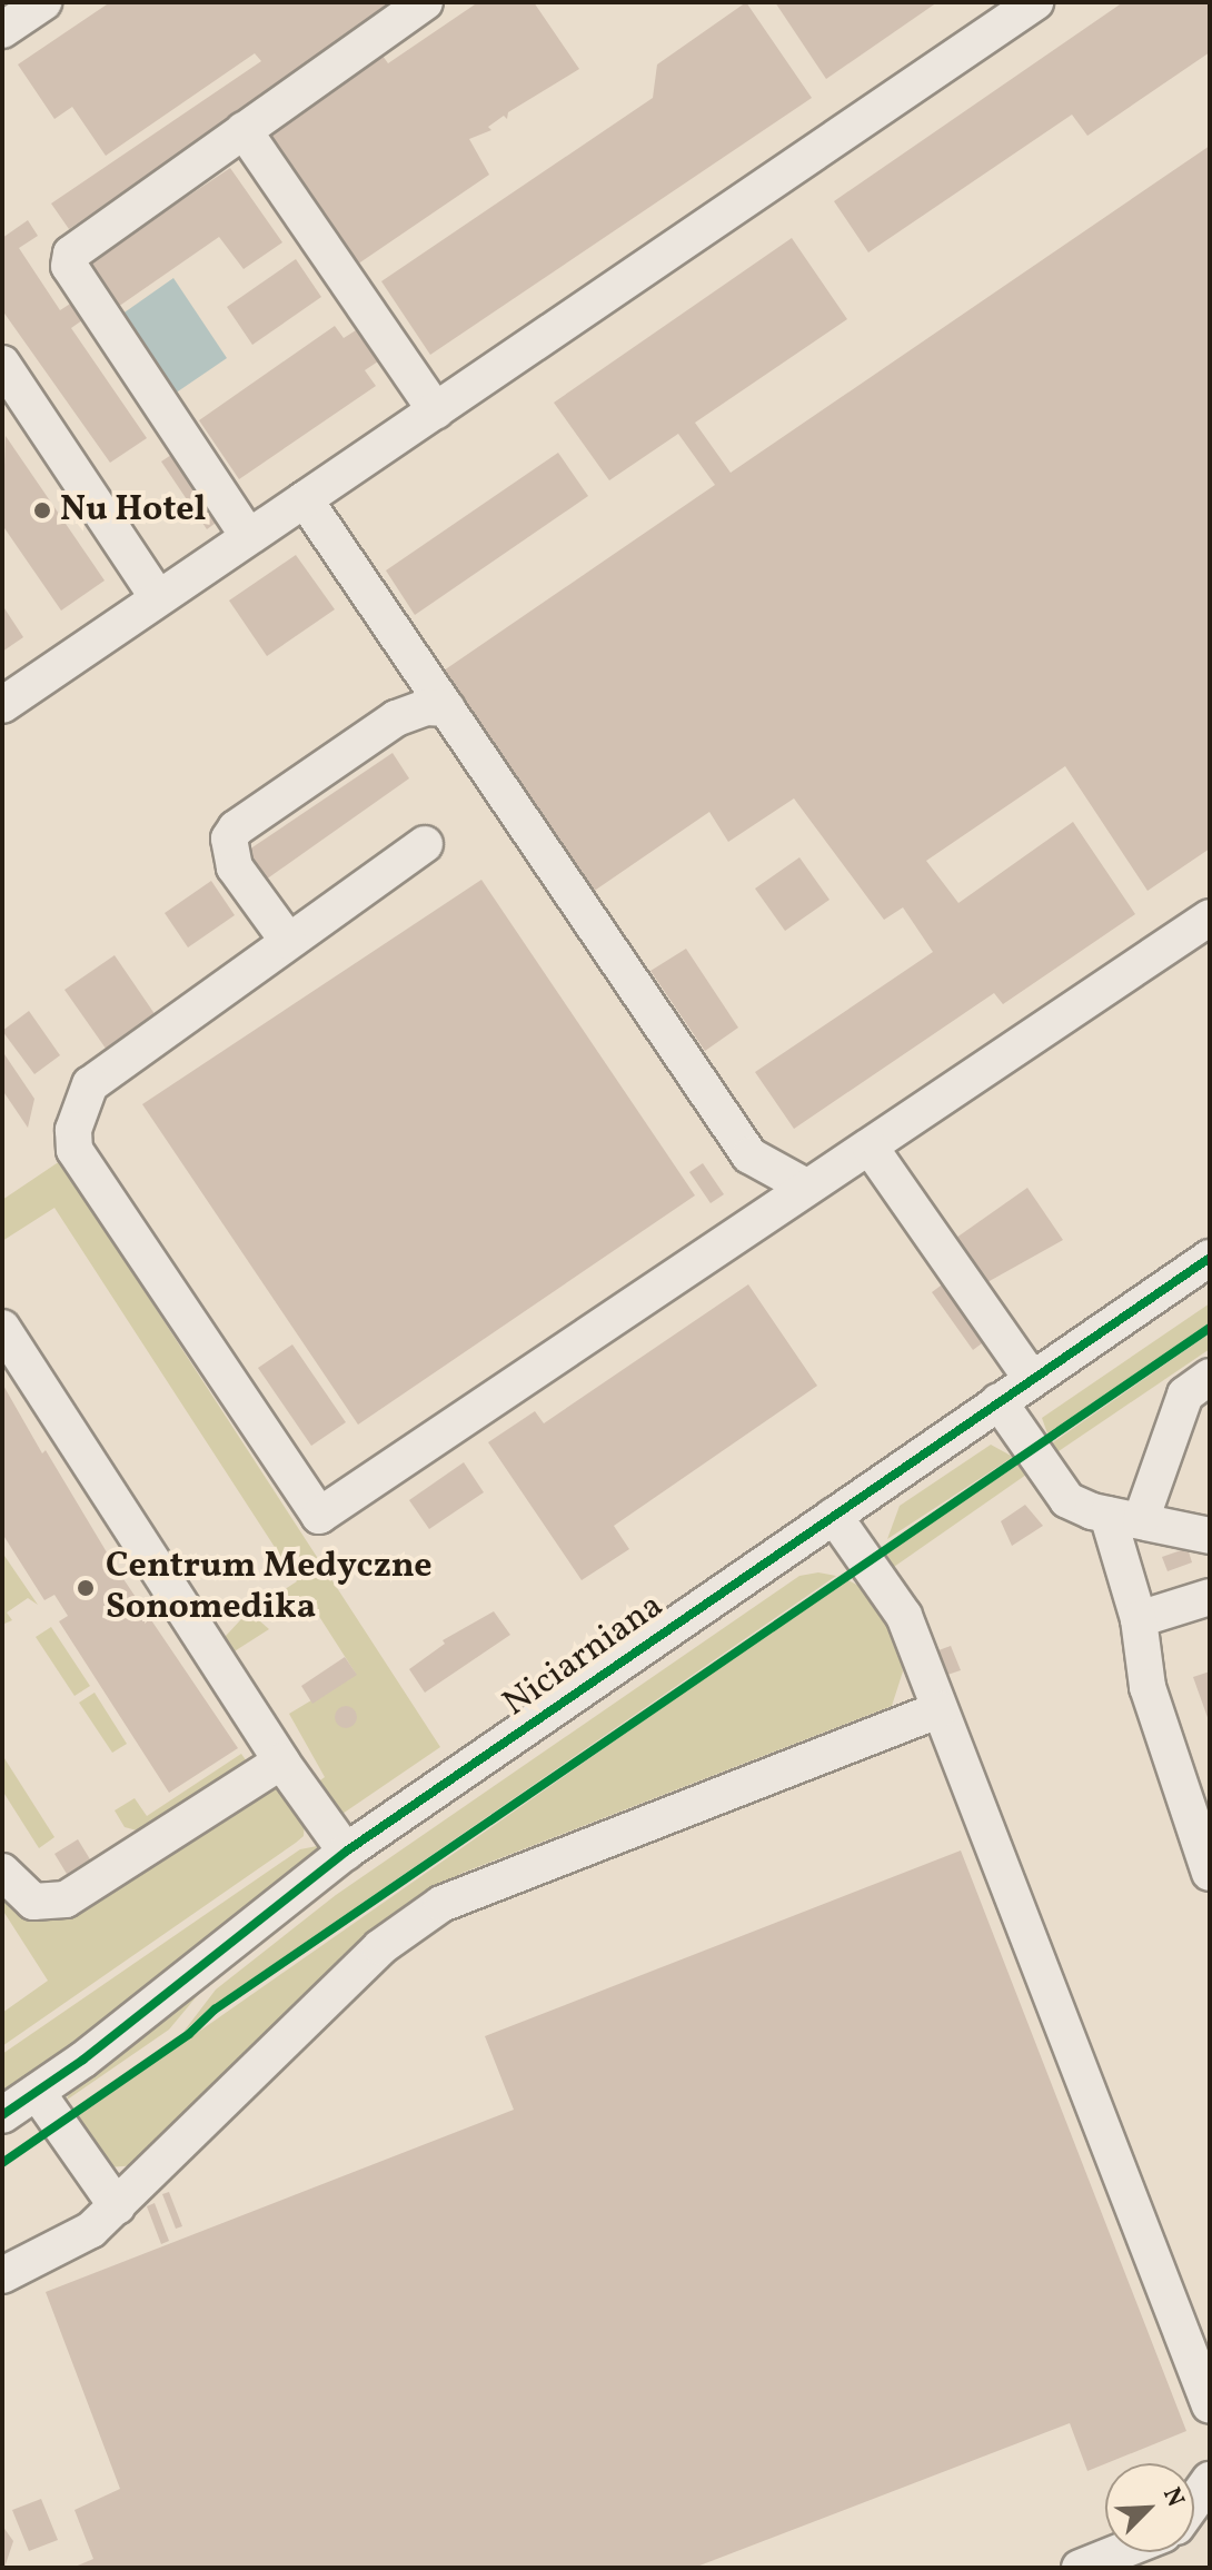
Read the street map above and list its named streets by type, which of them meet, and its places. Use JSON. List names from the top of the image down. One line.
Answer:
{"streets":{"street":["Niciarniana"]},"places":["Nu Hotel","Centrum Medyczne Sonomedika"],"north":"top right"}
